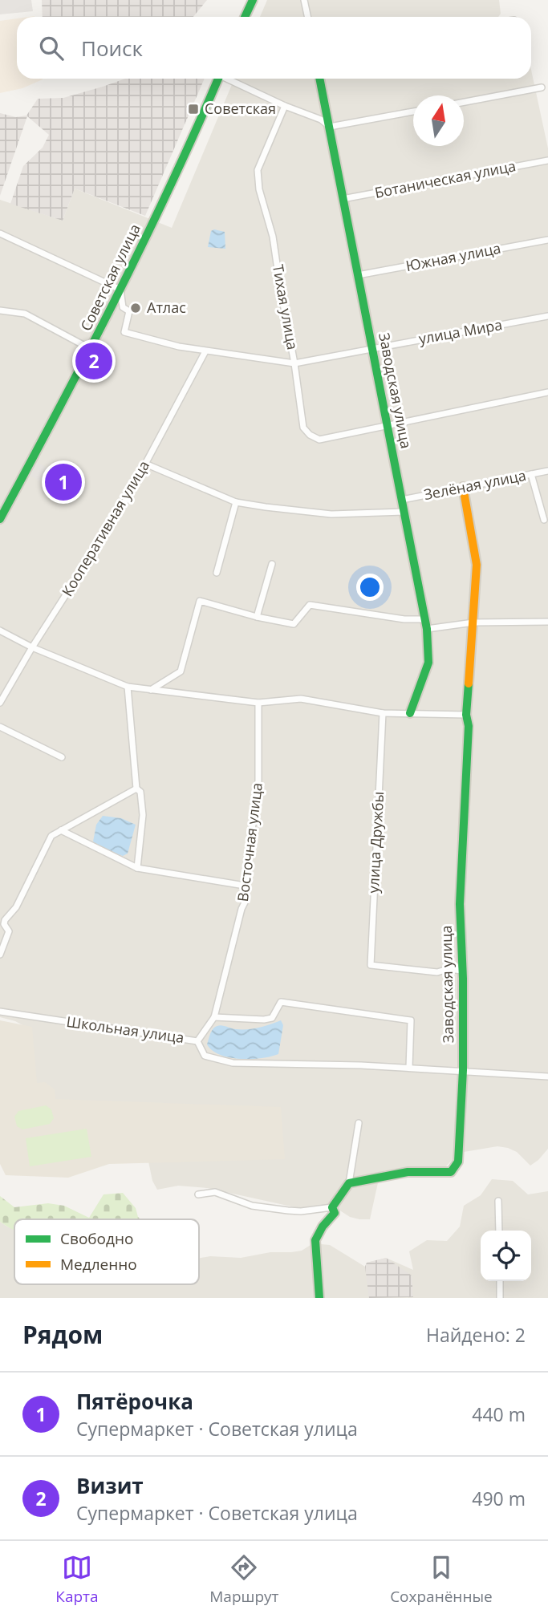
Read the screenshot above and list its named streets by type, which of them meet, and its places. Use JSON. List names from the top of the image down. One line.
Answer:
{"streets":{"street":["Ботаническая улица","Южная улица","Советская улица","Тихая улица","улица Мира","Заводская улица","Зелёная улица","Кооперативная улица","Восточная улица","улица Дружбы","Школьная улица"]},"crossings":[["Ботаническая улица","Заводская улица"],["Южная улица","Заводская улица"],["Тихая улица","Заводская улица"],["улица Мира","Заводская улица"],["Заводская улица","Зелёная улица"],["Заводская улица","улица Дружбы"],["Заводская улица","Школьная улица"],["Восточная улица","Школьная улица"]],"places":{"transit":["Советская"],"other":["Атлас"]},"legend":["Свободно","Медленно"],"north":"top","page":{"search":"Поиск","pins":["2","1"],"heading":["Рядом","Найдено: 2"],"list":[{"mark":"1","name":"Пятёрочка","note":"Супермаркет · Советская улица","value":"440 m"},{"mark":"2","name":"Визит","note":"Супермаркет · Советская улица","value":"490 m"}],"nav":["Карта","Маршрут","Сохранённые"]}}
